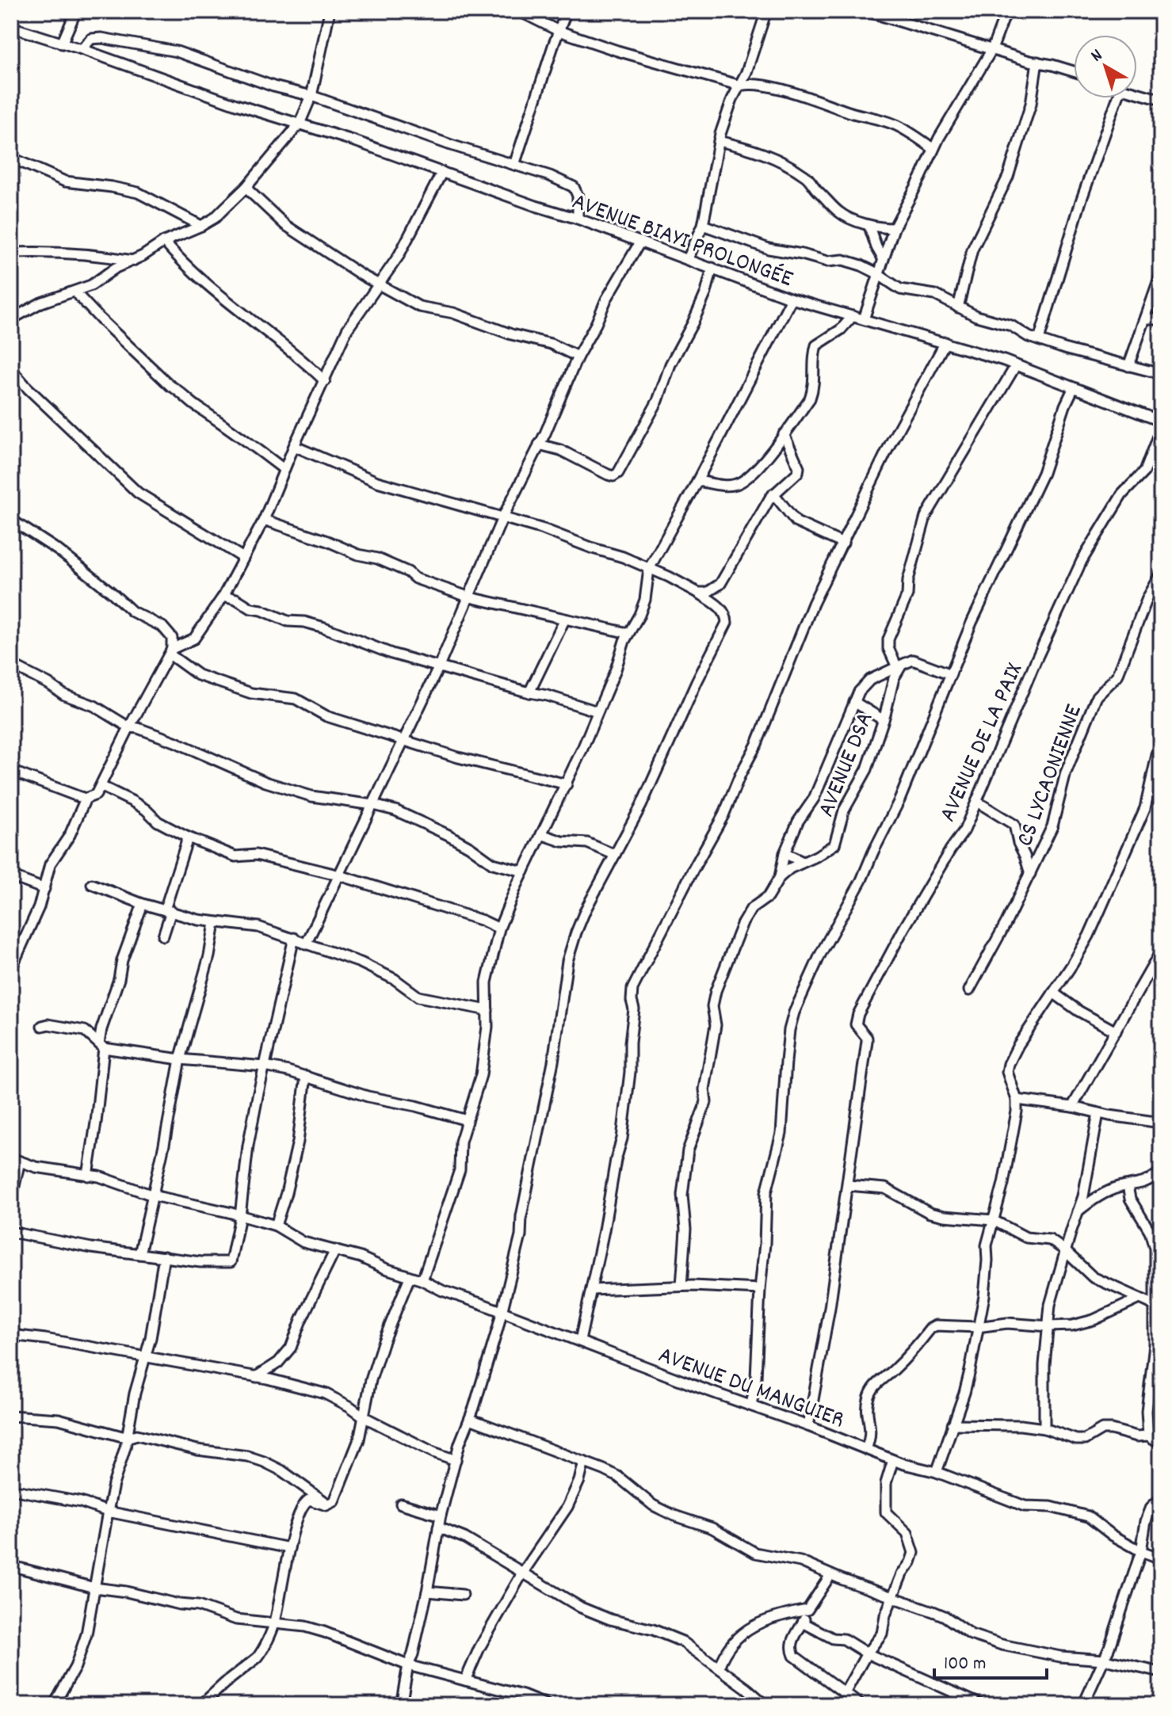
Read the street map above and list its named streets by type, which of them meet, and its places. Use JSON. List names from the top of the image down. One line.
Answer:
{"streets":{"street":["AVENUE BIAYI PROLONGÉE","AVENUE DE LA PAIX","AVENUE DSA","CS LYCAONIENNE","AVENUE DU MANGUIER"]},"crossings":[["AVENUE DE LA PAIX","AVENUE DU MANGUIER"]],"scale_bar":"100 m","north":"top left"}
